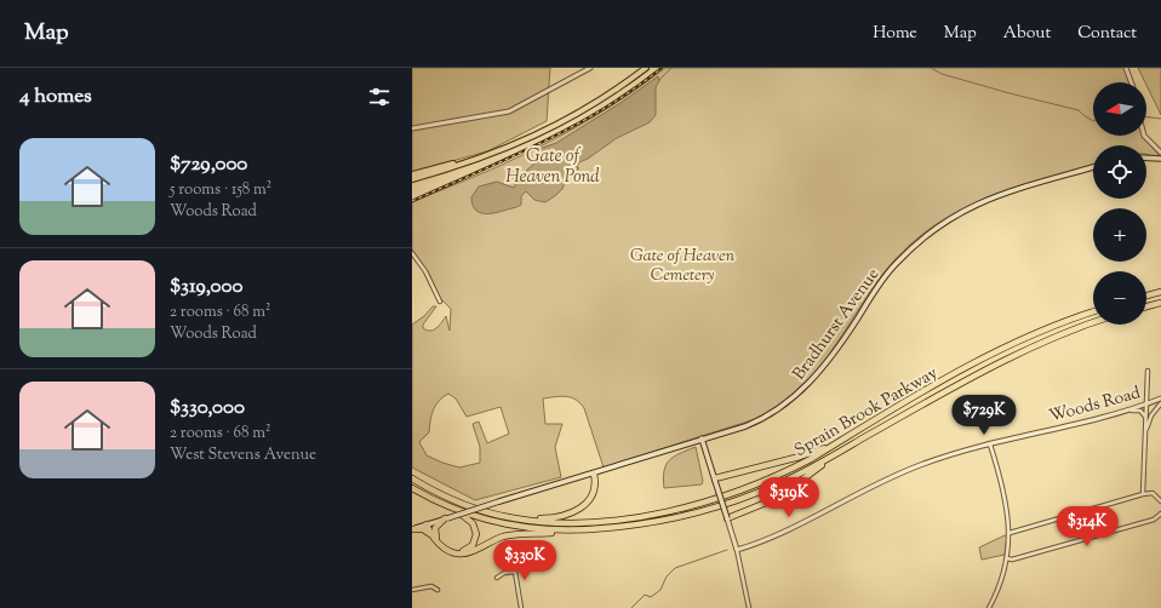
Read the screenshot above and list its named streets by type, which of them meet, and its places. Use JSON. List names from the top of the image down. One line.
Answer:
{"streets":{"highway":["Sprain Brook Parkway"],"main road":["Bradhurst Avenue"],"street":["Woods Road"]},"water":["Gate of Heaven Pond"],"parks":["Gate of Heaven Cemetery"],"north":"left","page":{"header":"Map","nav":["Home","Map","About","Contact"],"heading":"4 homes","map_buttons":["+","−"],"list":[{"name":"$729,000","note":"5 rooms · 158 m² · Woods Road"},{"name":"$319,000","note":"2 rooms · 68 m² · Woods Road"},{"name":"$330,000","note":"2 rooms · 68 m² · West Stevens Avenue"}],"price":["$729K","$319K","$314K","$330K"]}}
